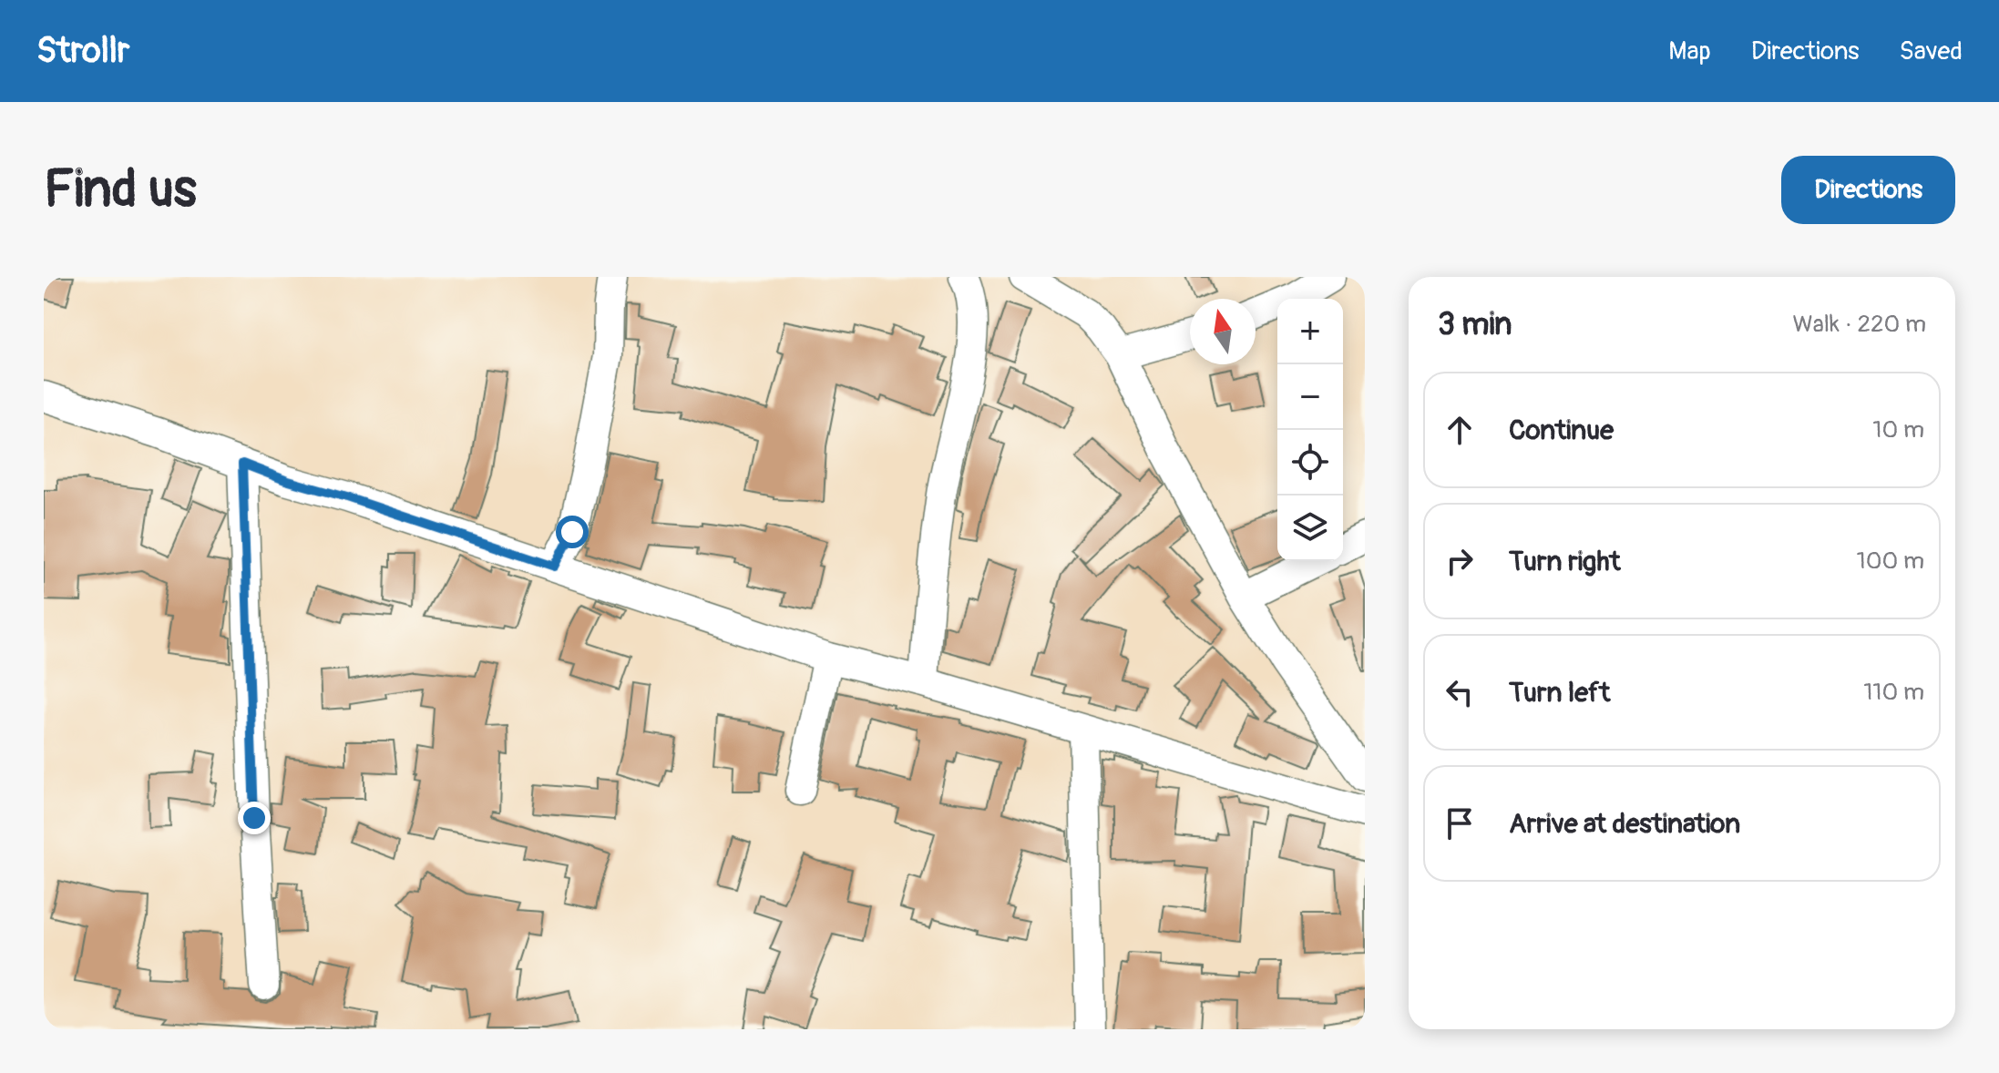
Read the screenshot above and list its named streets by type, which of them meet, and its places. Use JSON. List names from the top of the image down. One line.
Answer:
{"north":"top","page":{"header":"Strollr","nav":["Map","Directions","Saved"],"buttons":"Directions","title":"Find us","heading":["3 min","Walk · 220 m"],"map_buttons":["+","−"],"list":[["Continue","10 m"],["Turn right","100 m"],["Turn left","110 m"],"Arrive at destination"]}}
